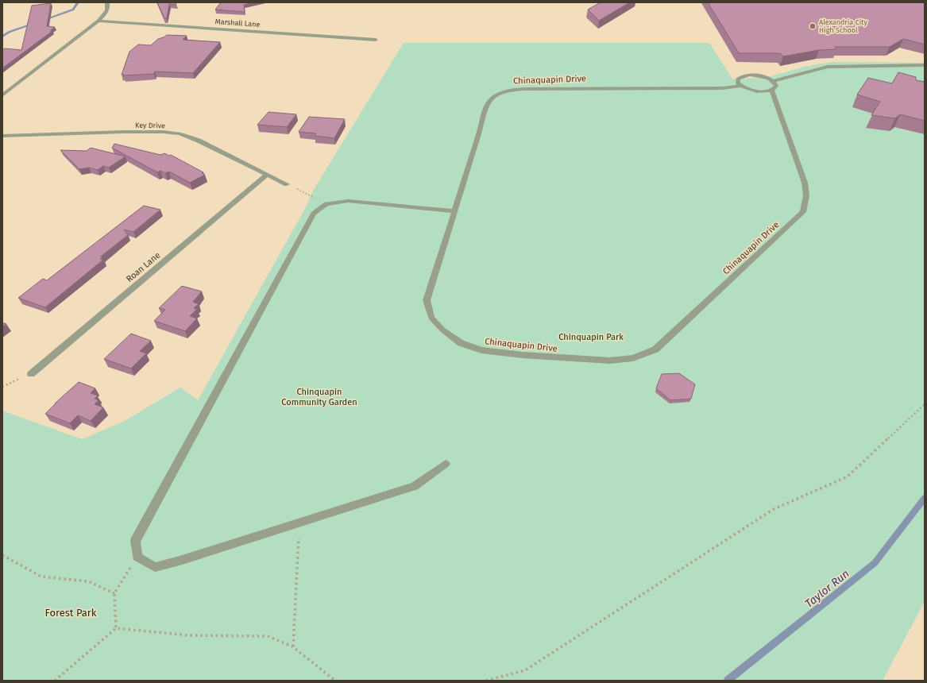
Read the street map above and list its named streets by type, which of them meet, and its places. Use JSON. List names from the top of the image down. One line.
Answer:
{"streets":{"street":["Marshall Lane","Chinaquapin Drive","Key Drive","Roan Lane"]},"crossings":[["Key Drive","Roan Lane"]],"water":["Taylor Run"],"parks":["Chinquapin Park","Chinquapin Community Garden","Forest Park"],"places":["Alexandria City High School"]}
